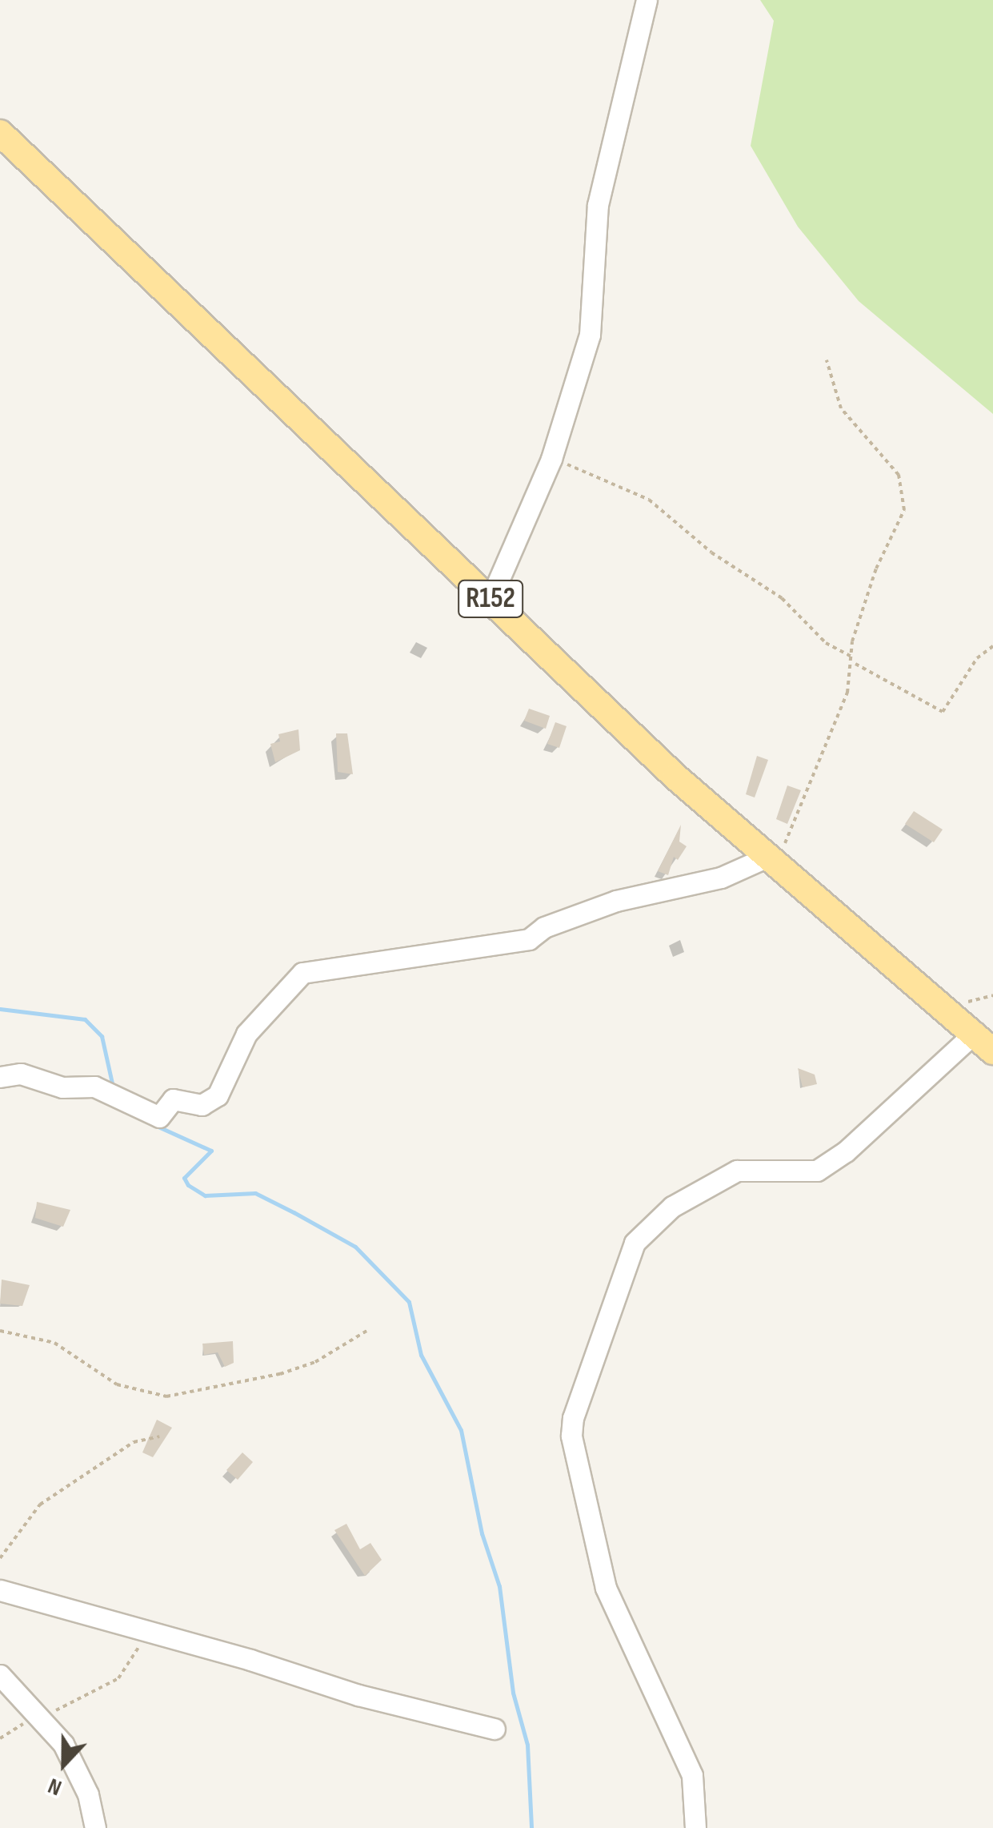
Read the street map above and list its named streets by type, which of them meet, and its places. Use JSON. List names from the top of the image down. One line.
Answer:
{"streets":{"main road":["R152"]},"north":"bottom"}
